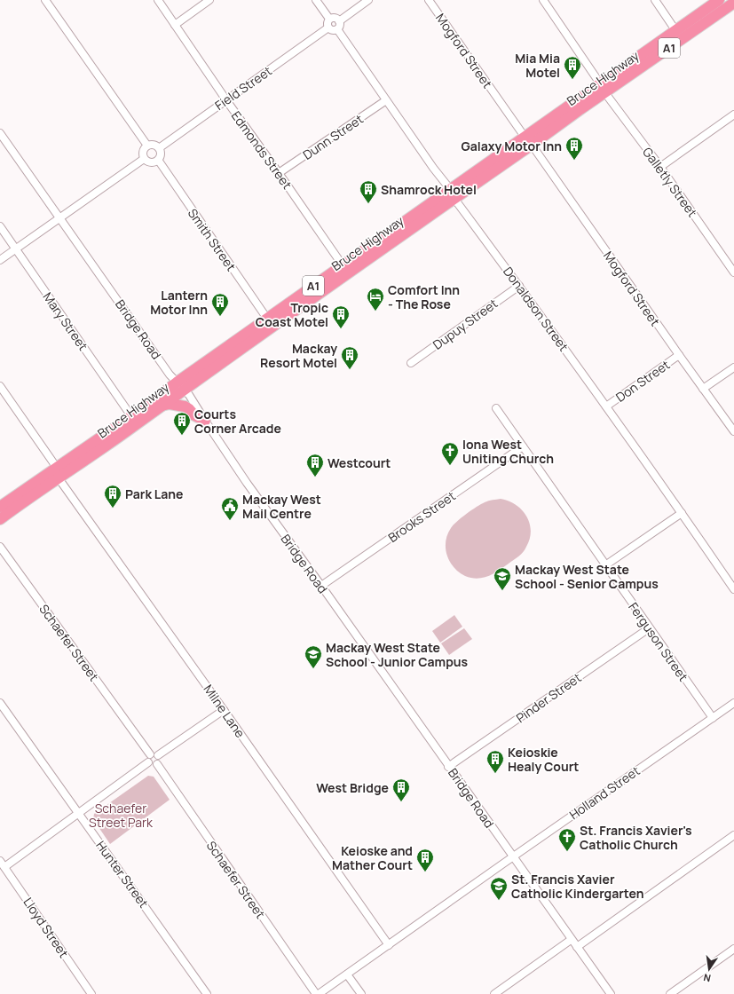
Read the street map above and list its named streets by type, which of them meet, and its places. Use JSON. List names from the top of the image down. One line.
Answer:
{"streets":{"highway":["A1","Bruce Highway"],"street":["Mogford Street","Field Street","Dunn Street","Edmonds Street","Galletly Street","Smith Street","Donaldson Street","Mary Street","Dupuy Street","Bridge Road","Don Street","Brooks Street","Ferguson Street","Schaefer Street","Pinder Street","Milne Lane","Holland Street","Hunter Street","Lloyd Street"]},"crossings":[["Mogford Street","Bruce Highway"],["Mogford Street","Don Street"],["Bruce Highway","Edmonds Street"],["Bruce Highway","Galletly Street"],["Bruce Highway","Smith Street"],["Bruce Highway","Donaldson Street"],["Bruce Highway","Mary Street"],["Bruce Highway","Bridge Road"],["Bruce Highway","Milne Lane"],["Field Street","Edmonds Street"],["Field Street","Smith Street"],["Field Street","Donaldson Street"],["Dunn Street","Edmonds Street"],["Dunn Street","Donaldson Street"],["Donaldson Street","Dupuy Street"],["Donaldson Street","Don Street"],["Bridge Road","Brooks Street"],["Bridge Road","Pinder Street"],["Bridge Road","Holland Street"],["Brooks Street","Ferguson Street"],["Ferguson Street","Pinder Street"],["Ferguson Street","Holland Street"],["Milne Lane","Holland Street"]],"parks":["Schaefer Street Park"],"places":{"building":["Mia Mia Motel","Galaxy Motor Inn","Shamrock Hotel","Lantern Motor Inn","Tropic Coast Motel","Mackay Resort Motel","Courts Corner Arcade","Westcourt","Park Lane","Keioskie Healy Court","West Bridge","Keioske and Mather Court"],"hotel":["Comfort Inn - The Rose"],"church":["Iona West Uniting Church","St. Francis Xavier's Catholic Church"],"public building":["Mackay West Mail Centre"],"school or university":["Mackay West State School - Senior Campus","Mackay West State School - Junior Campus","St. Francis Xavier Catholic Kindergarten"]},"north":"bottom"}
